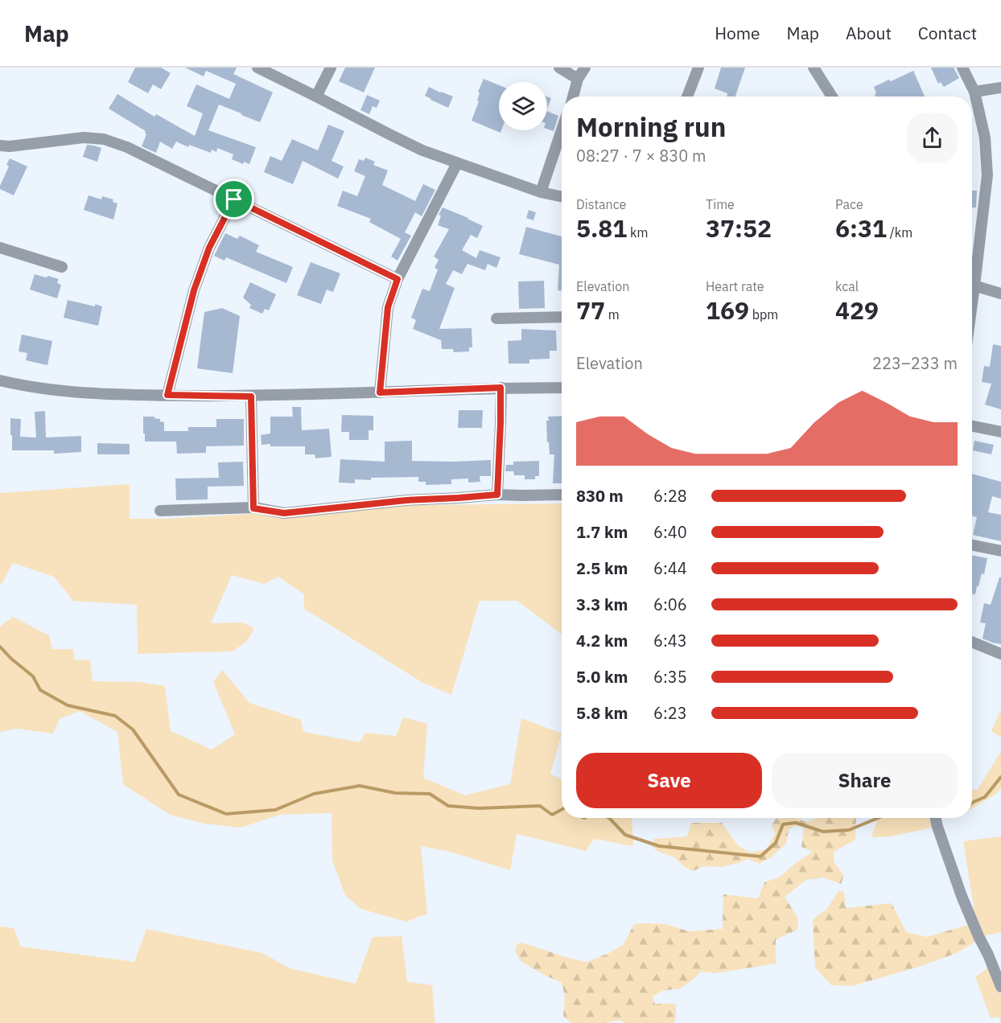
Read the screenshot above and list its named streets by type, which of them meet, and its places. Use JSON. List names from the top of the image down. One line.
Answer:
{"page":{"header":"Map","nav":["Home","Map","About","Contact"],"heading":["Morning run","08:27 · 7 × 830 m"],"stats":[["Distance","5.81 km"],["Time","37:52"],["Pace","6:31 /km"],["Elevation","77 m"],["Heart rate","169 bpm"],["kcal","429"]],"chart":["Elevation","223–233 m"],"list":[{"name":"830 m","note":"6:28"},{"name":"1.7 km","note":"6:40"},{"name":"2.5 km","note":"6:44"},{"name":"3.3 km","note":"6:06"},{"name":"4.2 km","note":"6:43"},{"name":"5.0 km","note":"6:35"},{"name":"5.8 km","note":"6:23"}],"buttons":["Save","Share"]}}
